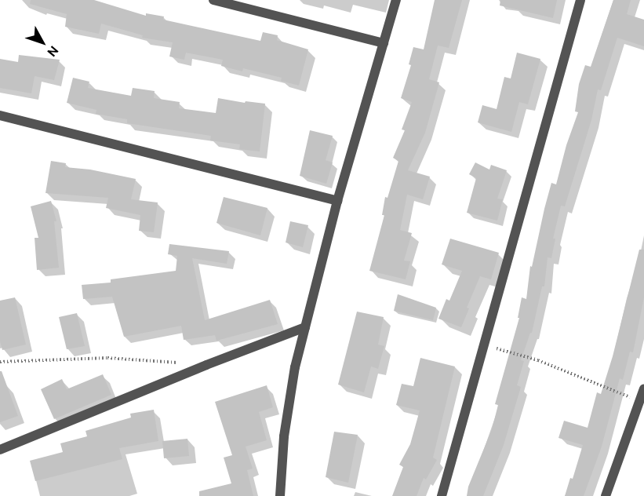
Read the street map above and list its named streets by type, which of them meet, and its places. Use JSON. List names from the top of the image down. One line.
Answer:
{"north":"bottom right"}
